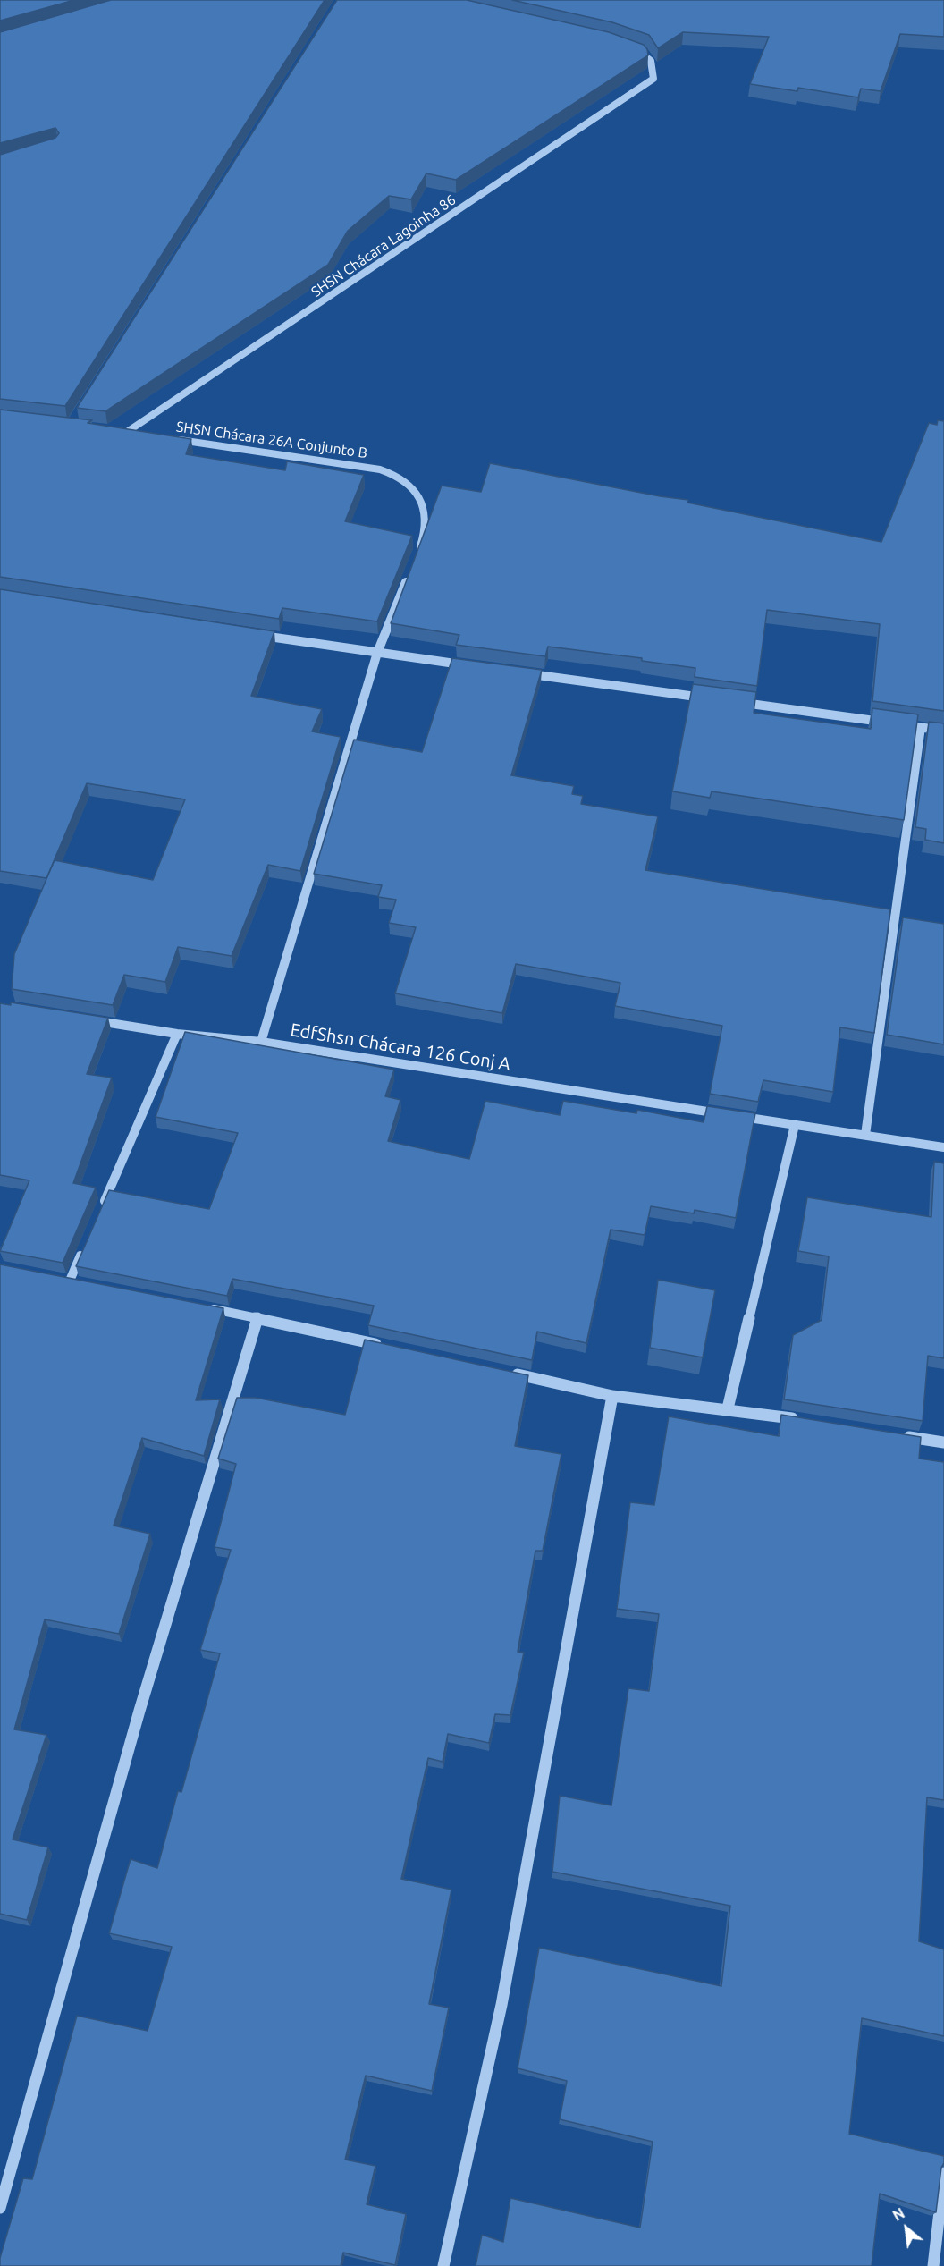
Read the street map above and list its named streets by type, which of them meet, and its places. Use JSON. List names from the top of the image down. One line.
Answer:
{"streets":{"street":["SHSN Chácara Lagoinha 86","SHSN Chácara 26A Conjunto B","EdfShsn Chácara 126 Conj A"]},"north":"top left"}
